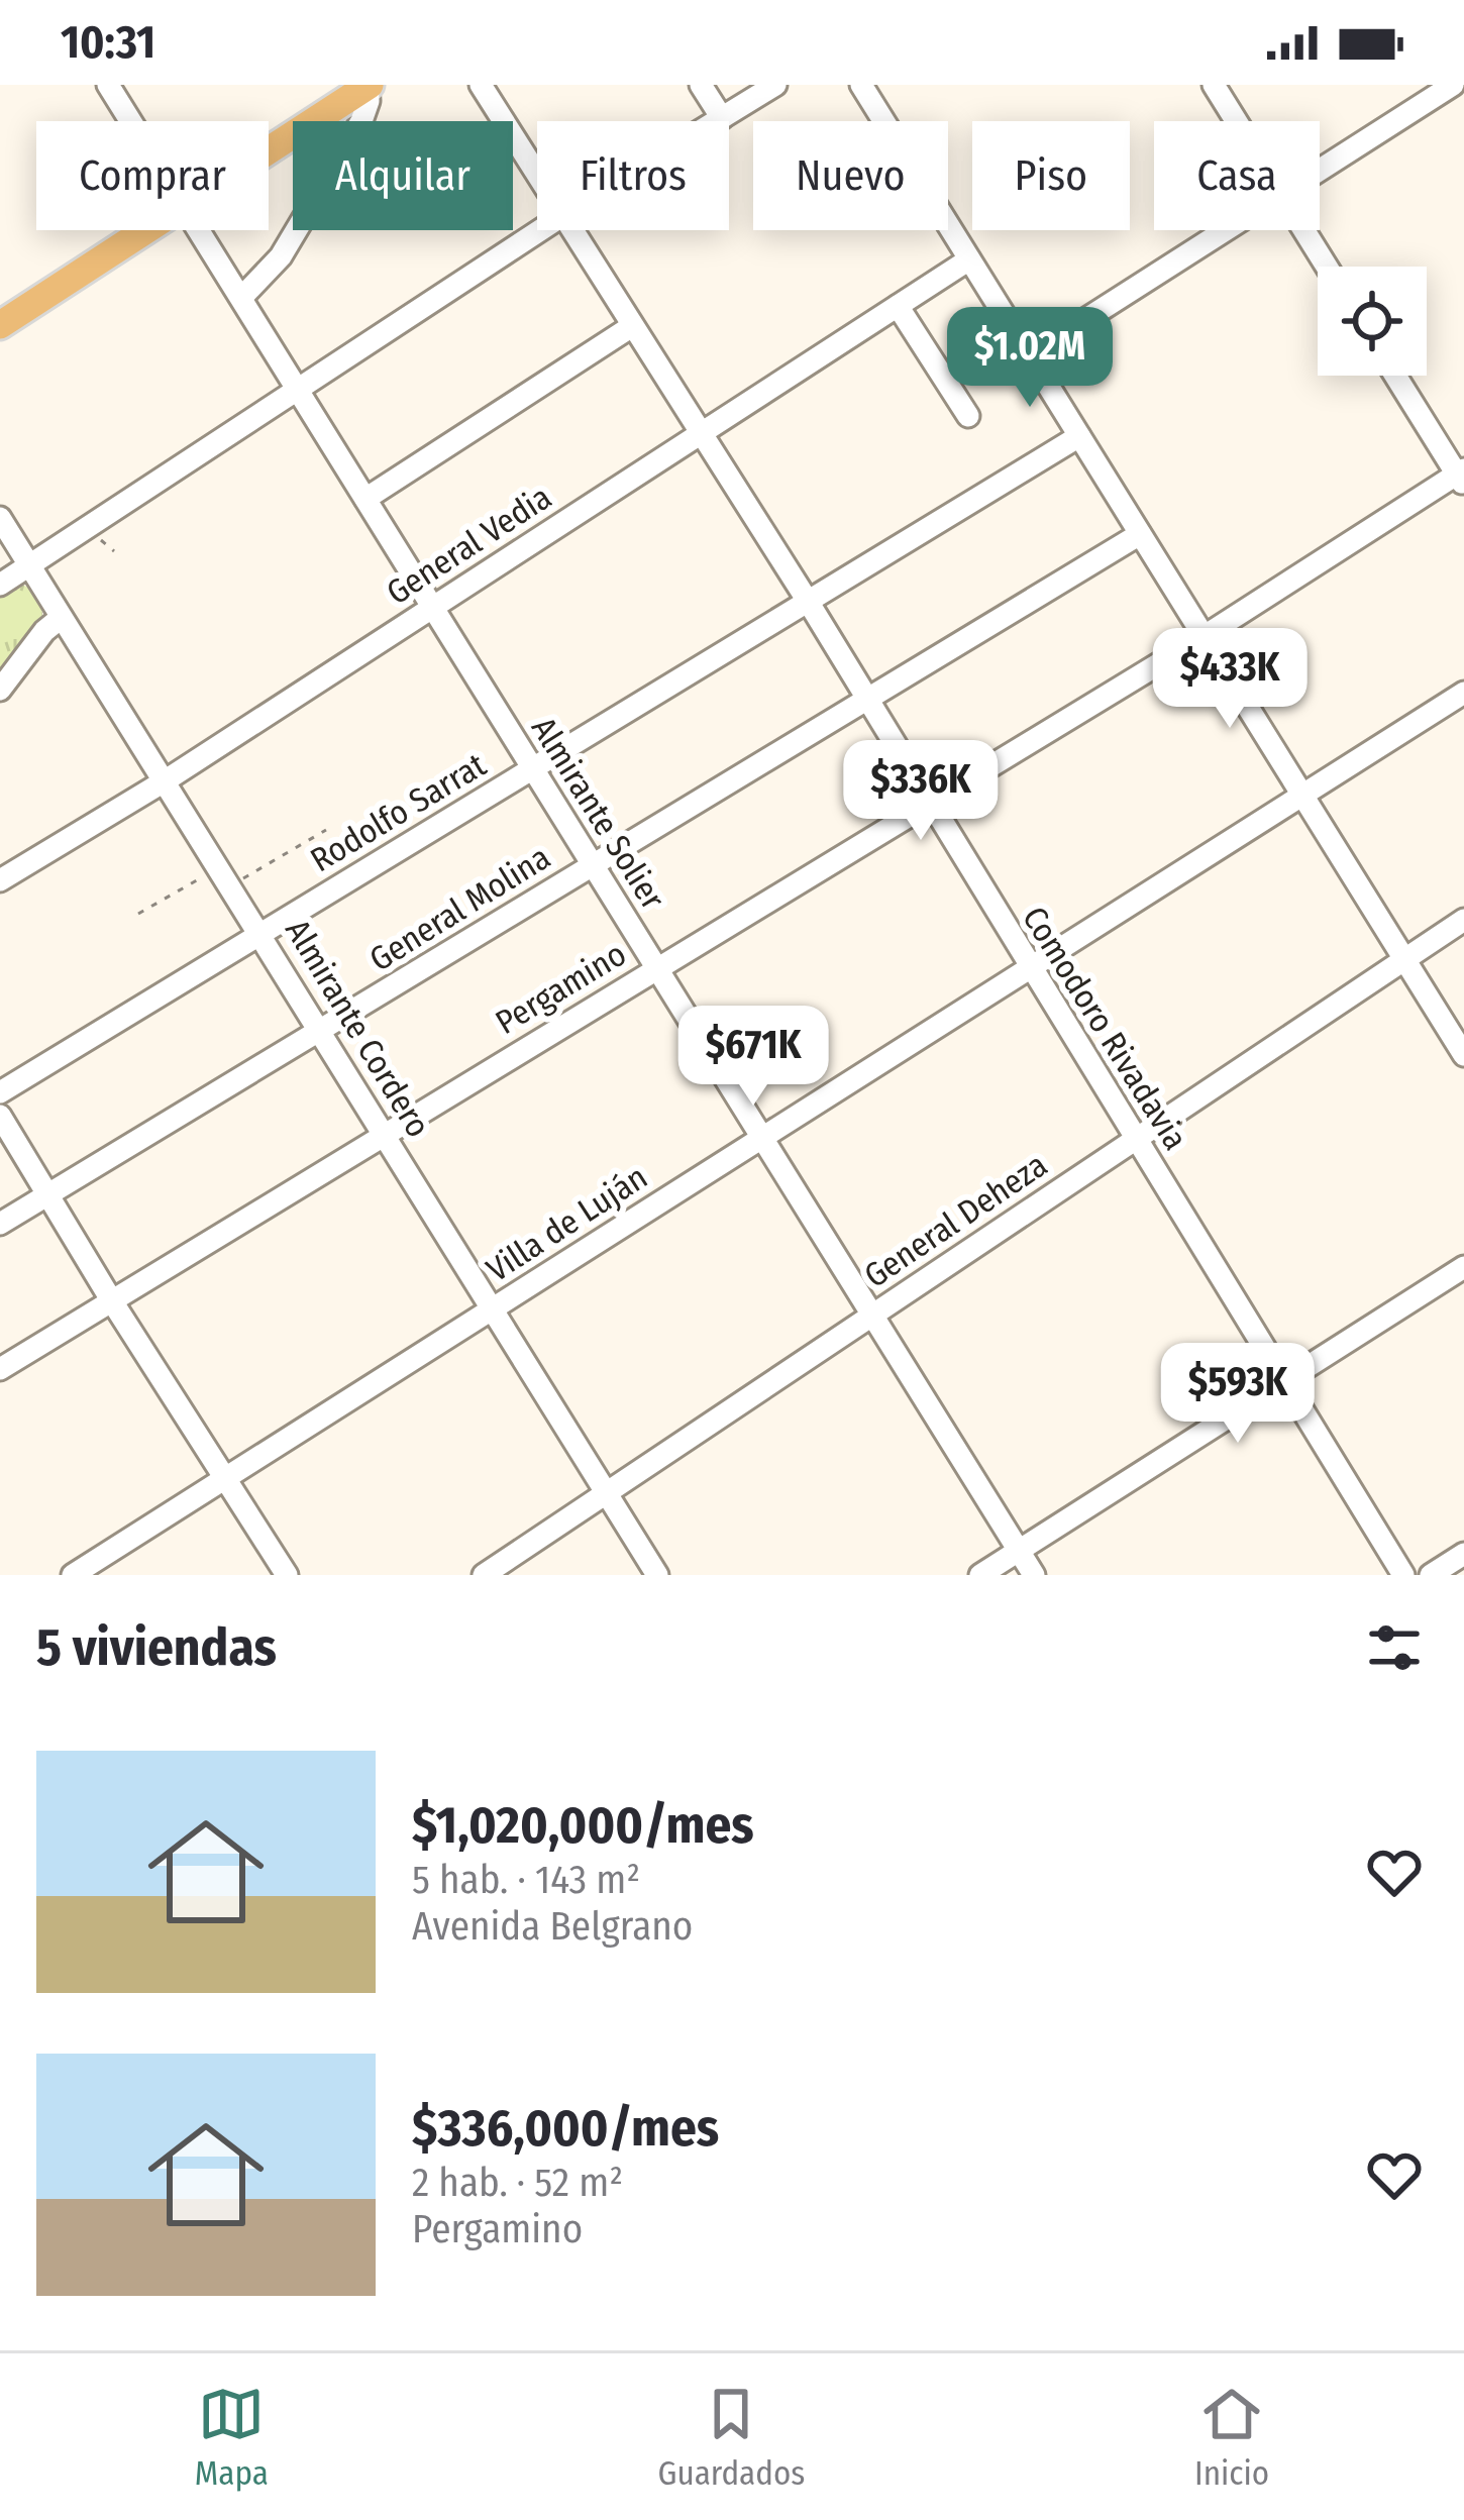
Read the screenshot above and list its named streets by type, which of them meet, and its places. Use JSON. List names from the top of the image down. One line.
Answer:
{"streets":{"street":["General Vedia","Rodolfo Sarrat","Almirante Solier","General Molina","Pergamino","Almirante Cordero","Comodoro Rivadavia","General Deheza","Villa de Luján"]},"crossings":[["General Vedia","Almirante Solier"],["General Vedia","Almirante Cordero"],["General Vedia","Comodoro Rivadavia"],["Rodolfo Sarrat","Almirante Solier"],["Rodolfo Sarrat","Almirante Cordero"],["Rodolfo Sarrat","Comodoro Rivadavia"],["Almirante Solier","General Molina"],["Almirante Solier","Pergamino"],["Almirante Solier","General Deheza"],["Almirante Solier","Villa de Luján"],["General Molina","Almirante Cordero"],["General Molina","Comodoro Rivadavia"],["Pergamino","Almirante Cordero"],["Pergamino","Comodoro Rivadavia"],["Almirante Cordero","General Deheza"],["Almirante Cordero","Villa de Luján"],["Comodoro Rivadavia","General Deheza"],["Comodoro Rivadavia","Villa de Luján"]],"page":{"status":"10:31","chip":["Comprar","Alquilar","Filtros","Nuevo","Piso","Casa"],"price":["$1.02M","$433K","$336K","$671K","$593K"],"heading":"5 viviendas","list":[{"name":"$1,020,000/mes","note":"5 hab. · 143 m² · Avenida Belgrano"},{"name":"$336,000/mes","note":"2 hab. · 52 m² · Pergamino"}],"tabs":["Mapa","Guardados","Inicio"]}}
